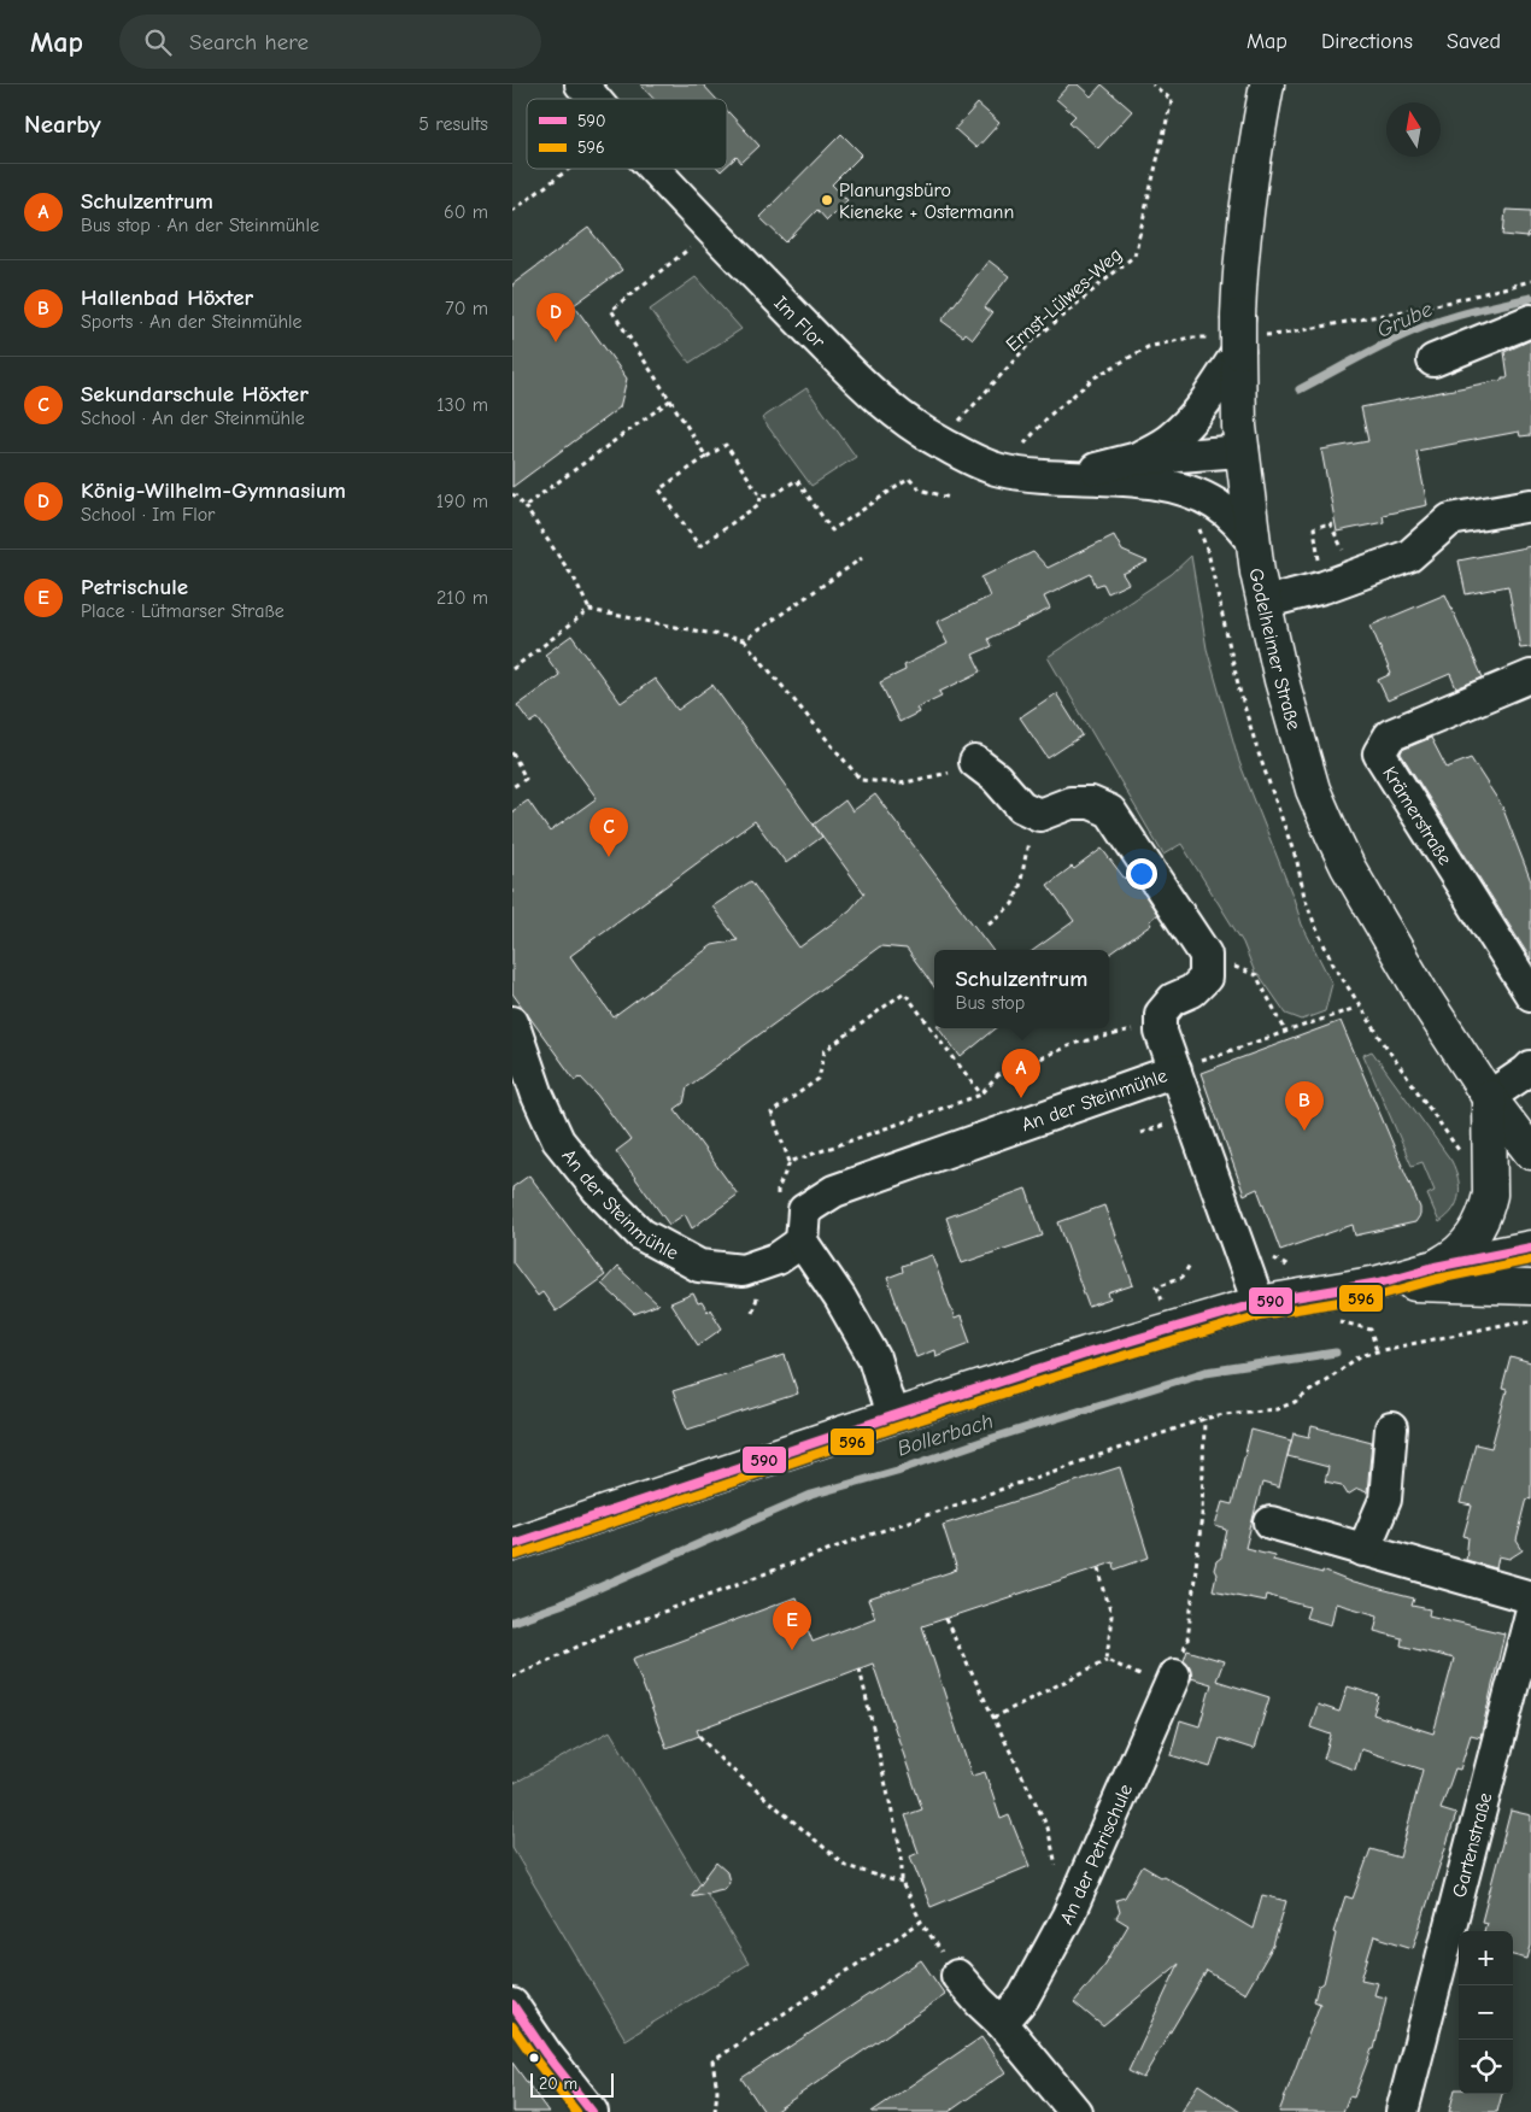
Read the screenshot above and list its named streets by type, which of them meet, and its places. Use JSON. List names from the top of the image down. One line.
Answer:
{"streets":{"main road":["Godelheimer Straße"],"street":["Im Flor","Krämerstraße","An der Steinmühle","Gartenstraße","An der Petrischule"],"path":["Ernst-Lülwes-Weg"]},"crossings":[["Im Flor","Godelheimer Straße"]],"water":["Grube","Bollerbach"],"places":["Planungsbüro Kieneke + Ostermann"],"lines":["transit line 590","transit line 596"],"legend":["590","596"],"scale_bar":"20 m","north":"top","page":{"header":"Map","search":"Search here","nav":["Map","Directions","Saved"],"heading":["Nearby","5 results"],"list":[{"mark":"A","name":"Schulzentrum","note":"Bus stop · An der Steinmühle","value":"60 m"},{"mark":"B","name":"Hallenbad Höxter","note":"Sports · An der Steinmühle","value":"70 m"},{"mark":"C","name":"Sekundarschule Höxter","note":"School · An der Steinmühle","value":"130 m"},{"mark":"D","name":"König-Wilhelm-Gymnasium","note":"School · Im Flor","value":"190 m"},{"mark":"E","name":"Petrischule","note":"Place · Lütmarser Straße","value":"210 m"}],"pins":["D","C","A","B","E"],"popup":["Schulzentrum","Bus stop"],"map_buttons":["+","−"],"scale":"20 m"}}
